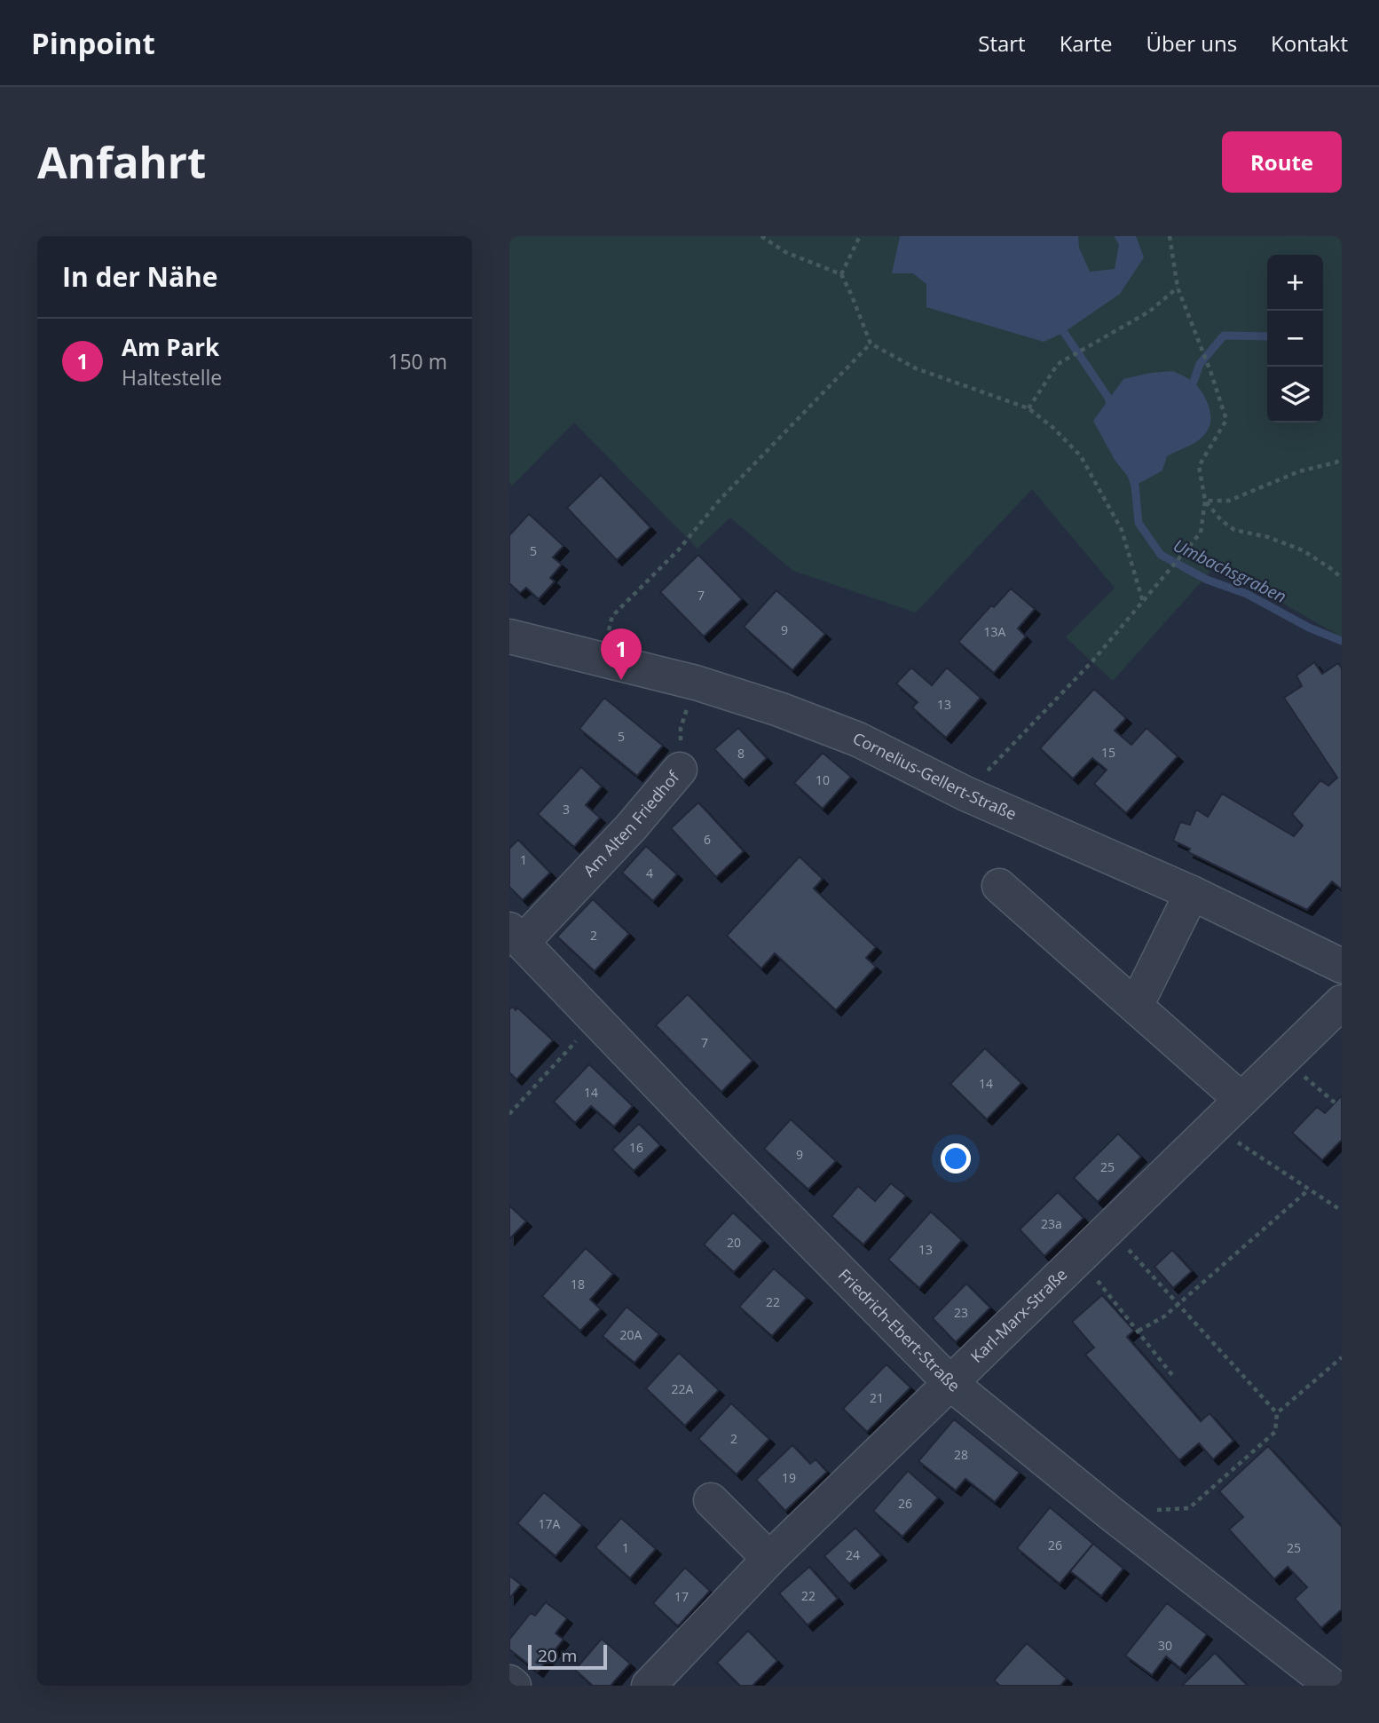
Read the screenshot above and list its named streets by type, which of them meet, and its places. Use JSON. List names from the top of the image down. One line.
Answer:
{"streets":{"street":["Cornelius-Gellert-Straße","Am Alten Friedhof","Karl-Marx-Straße","Friedrich-Ebert-Straße"]},"crossings":[["Cornelius-Gellert-Straße","Am Alten Friedhof"],["Am Alten Friedhof","Friedrich-Ebert-Straße"],["Karl-Marx-Straße","Friedrich-Ebert-Straße"]],"water":["Umbachsgraben"],"house_numbers":["5","7","9","13A","13","5","15","8","10","3","6","1","4","2","7","14","14","16","9","25","23a","20","13","18","22","23","20A","22A","21","2","28","19","26","17A","26","1","25","24","22","17","30"],"scale_bar":"20 m","page":{"header":"Pinpoint","nav":["Start","Karte","Über uns","Kontakt"],"buttons":"Route","title":"Anfahrt","heading":"In der Nähe","map_buttons":["+","−"],"list":[{"mark":"1","name":"Am Park","note":"Haltestelle","value":"150 m"}],"pins":"1","scale":"20 m"}}
